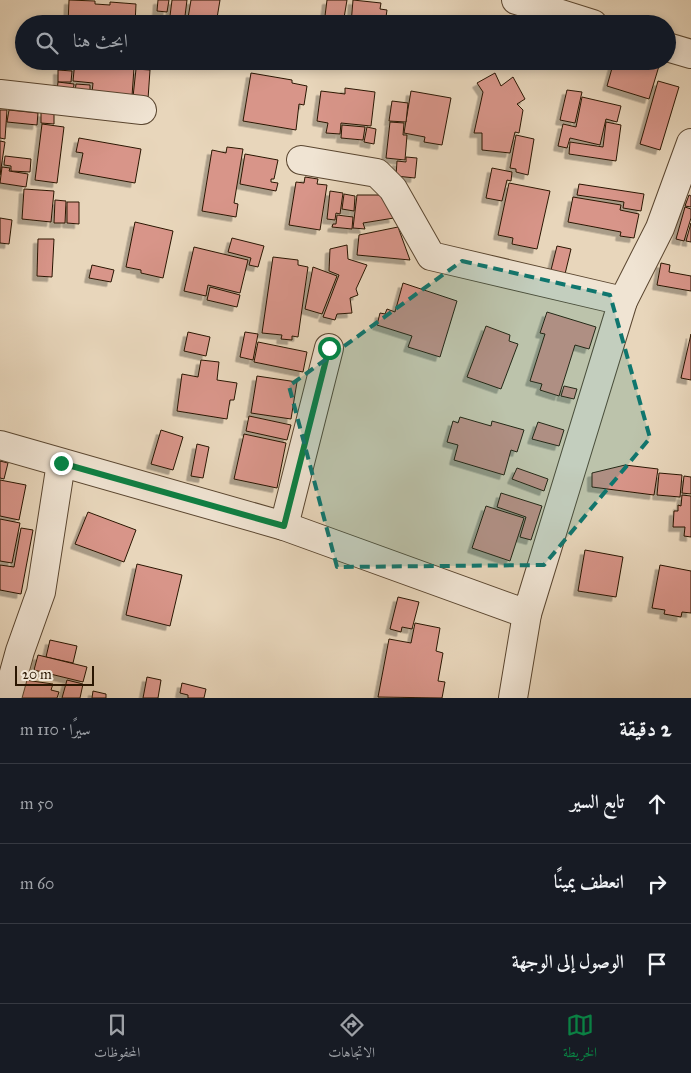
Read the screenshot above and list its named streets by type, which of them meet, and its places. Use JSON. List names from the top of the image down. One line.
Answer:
{"scale_bar":"20 m","page":{"search":"ابحث هنا","scale":"20 m","heading":["2 دقيقة","سيرًا · 110 m"],"list":[["تابع السير","50 m"],["انعطف يمينًا","60 m"],"الوصول إلى الوجهة"],"nav":["الخريطة","الاتجاهات","المحفوظات"]}}
